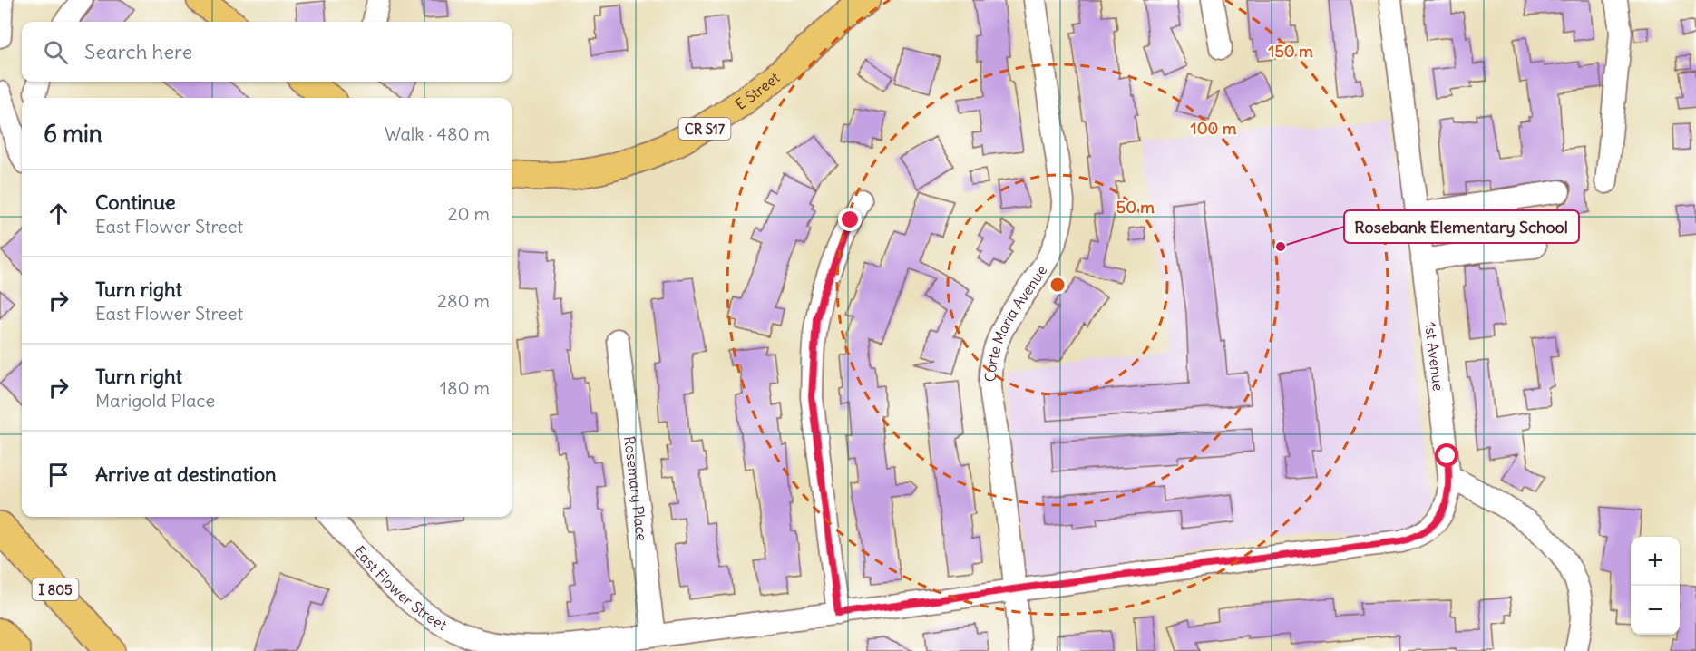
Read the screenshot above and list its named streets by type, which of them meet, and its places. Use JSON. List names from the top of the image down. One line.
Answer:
{"streets":{"highway":["I 805"],"main road":["E Street","CR S17"],"street":["Corte Maria Avenue","1st Avenue","Rosemary Place","East Flower Street"]},"crossings":[["Corte Maria Avenue","East Flower Street"],["1st Avenue","East Flower Street"],["Rosemary Place","East Flower Street"]],"places":["Rosebank Elementary School"],"page":{"search":"Search here","heading":["6 min","Walk · 480 m"],"list":[["Continue","East Flower Street","20 m"],["Turn right","East Flower Street","280 m"],["Turn right","Marigold Place","180 m"],"Arrive at destination"],"map_buttons":["+","−"]},"rings":["150 m","100 m","50 m"]}
